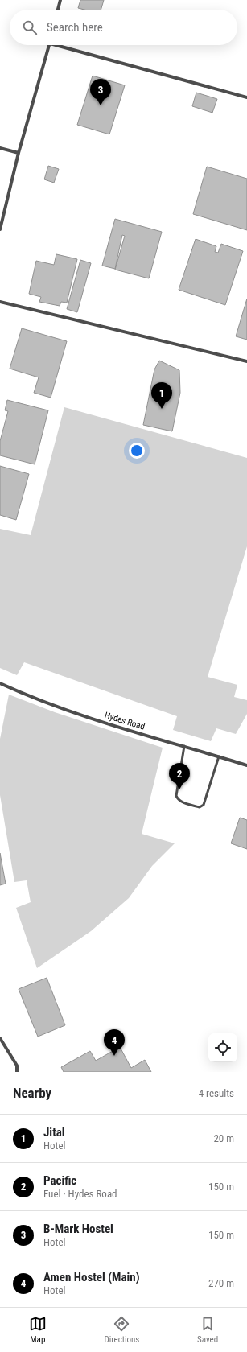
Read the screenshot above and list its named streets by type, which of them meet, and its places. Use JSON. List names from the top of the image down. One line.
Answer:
{"streets":{"street":["Hydes Road"]},"page":{"search":"Search here","pins":["3","1","2","4"],"heading":["Nearby","4 results"],"list":[{"mark":"1","name":"Jital","note":"Hotel","value":"20 m"},{"mark":"2","name":"Pacific","note":"Fuel · Hydes Road","value":"150 m"},{"mark":"3","name":"B-Mark Hostel","note":"Hotel","value":"150 m"},{"mark":"4","name":"Amen Hostel (Main)","note":"Hotel","value":"270 m"}],"nav":["Map","Directions","Saved"]}}
